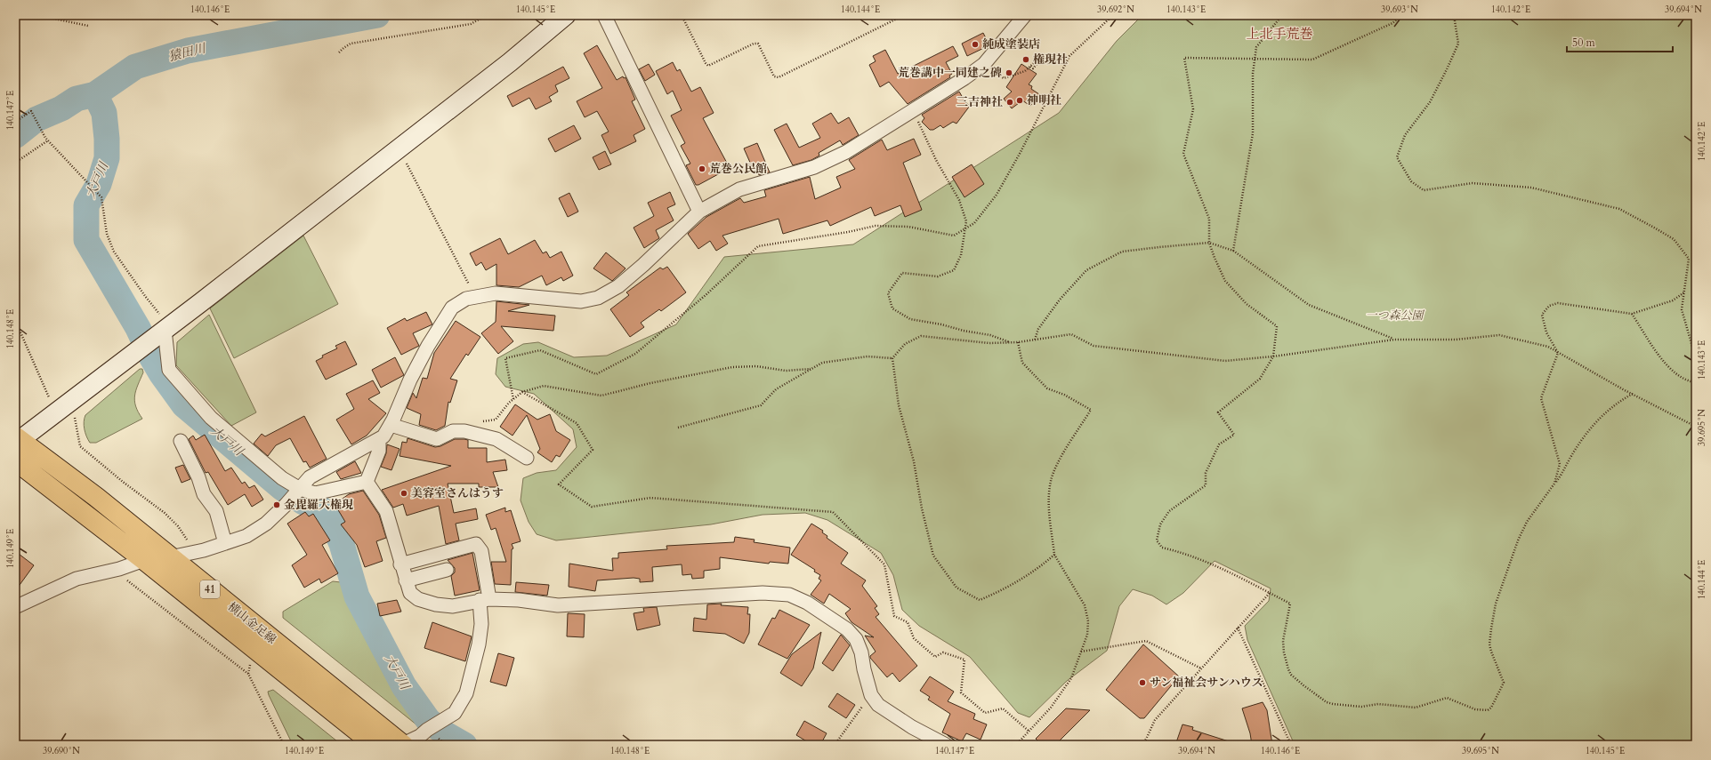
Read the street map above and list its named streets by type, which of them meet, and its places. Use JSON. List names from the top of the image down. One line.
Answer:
{"streets":{"main road":["41","横山金足線"]},"districts":["上北手荒巻"],"water":["猿田川","大戸川"],"parks":["一つ森公園"],"places":["純成塗装店","権現社","荒巻講中一同建之碑","神明社","三吉神社","荒巻公民館","美容室さんはうす","金毘羅大権現","サン福祉会サンハウス"],"scale_bar":"50 m","coordinates":["140.146°E","140.145°E","140.144°E","39.692°N","140.143°E","39.693°N","140.142°E","39.694°N","140.147°E","140.148°E","39.695°N","140.149°E","39.690°N"]}
